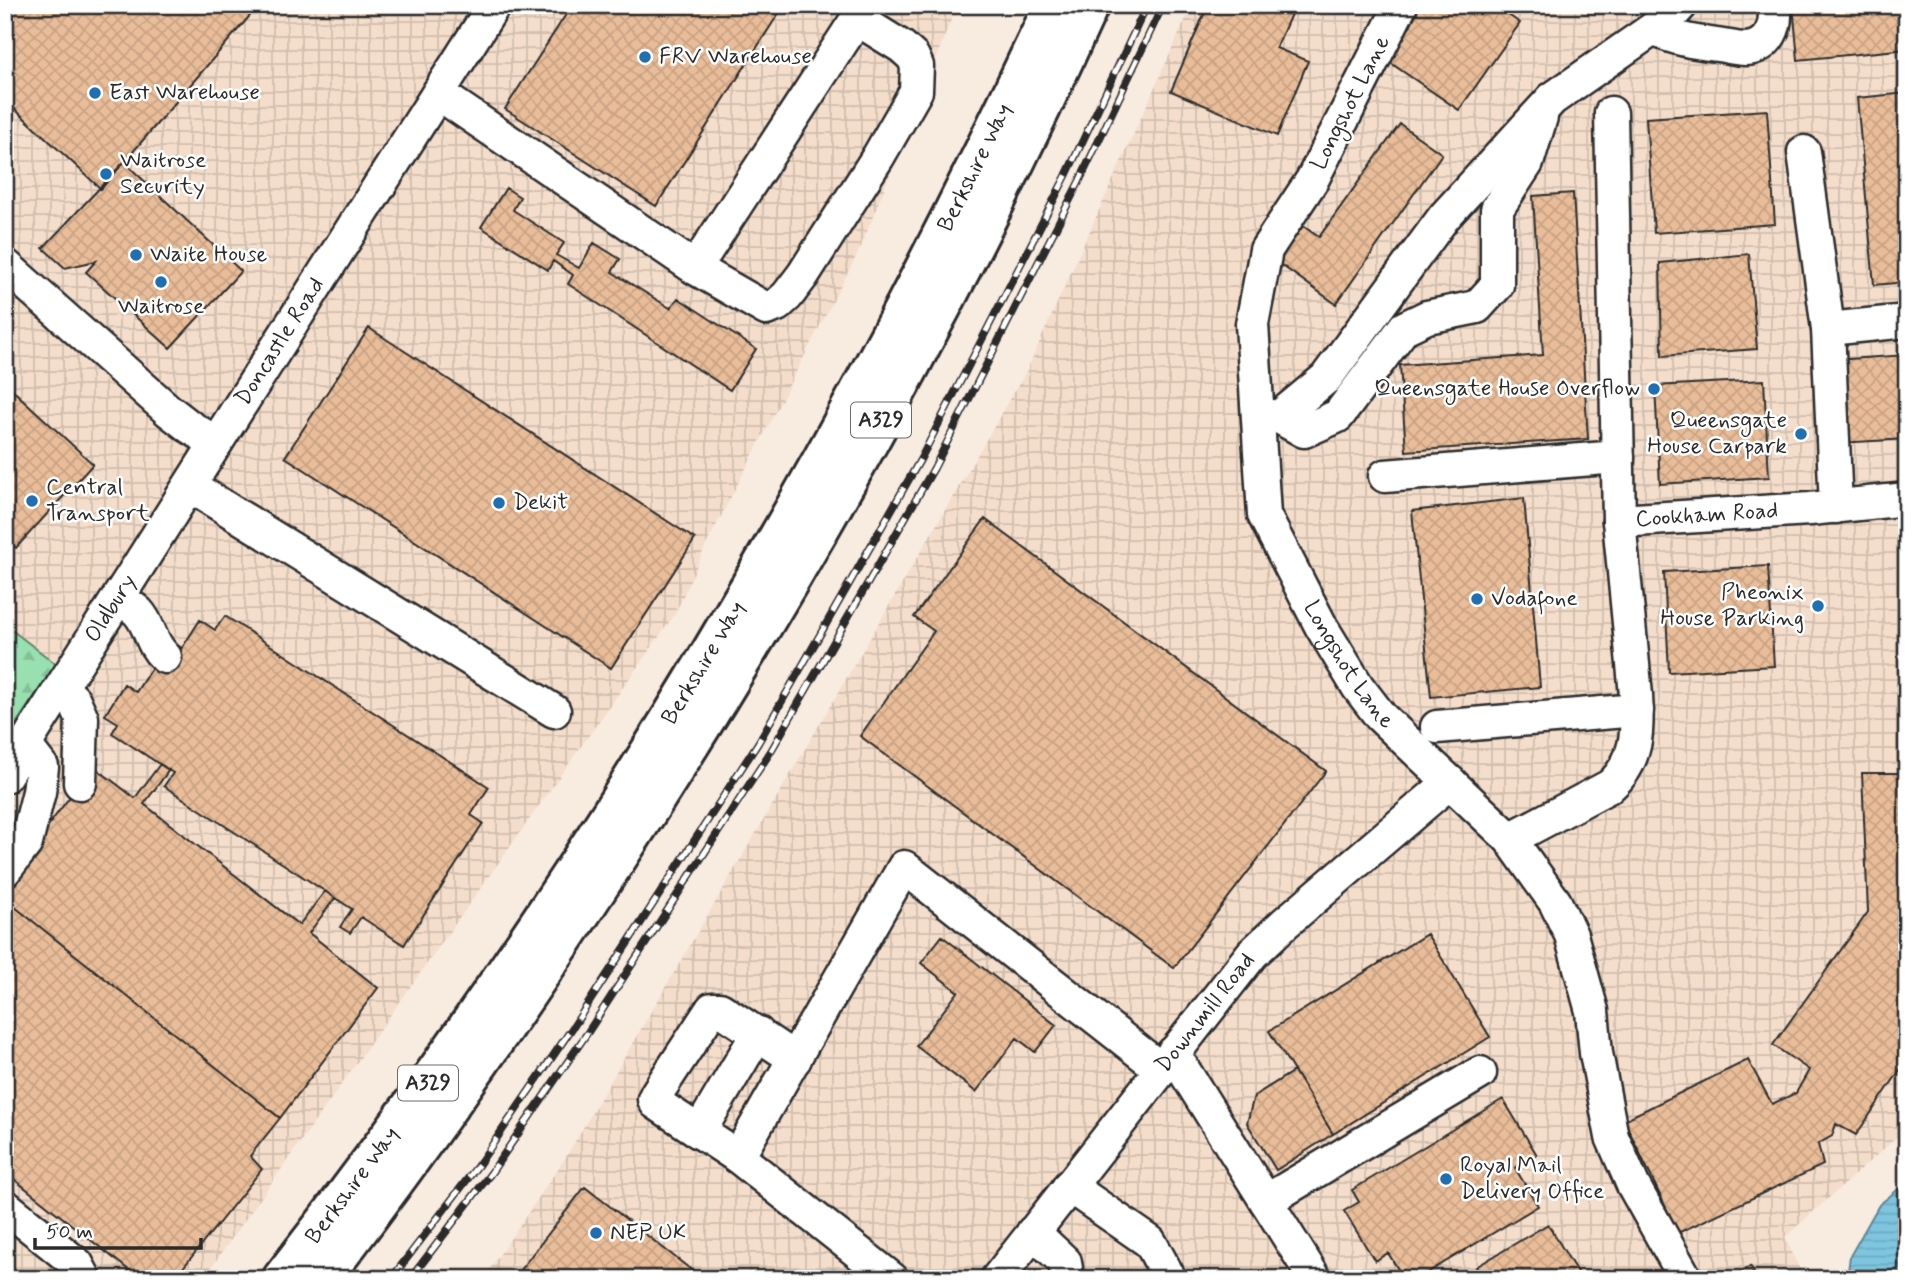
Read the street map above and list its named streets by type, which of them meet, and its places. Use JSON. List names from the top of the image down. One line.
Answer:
{"streets":{"highway":["Berkshire Way","A329"],"street":["Longshot Lane","Doncastle Road","Cookham Road","Oldbury","Downmill Road"]},"crossings":[["Longshot Lane","Cookham Road"],["Longshot Lane","Downmill Road"],["Doncastle Road","Oldbury"]],"places":["FRV Warehouse","East Warehouse","Waitrose Security","Waite House","Waitrose","Queensgate House Overflow","Queensgate House Carpark","Central Transport","Dekit","Vodafone","Pheonix House Parking","Royal Mail Delivery Office","NEP UK"],"scale_bar":"50 m"}
